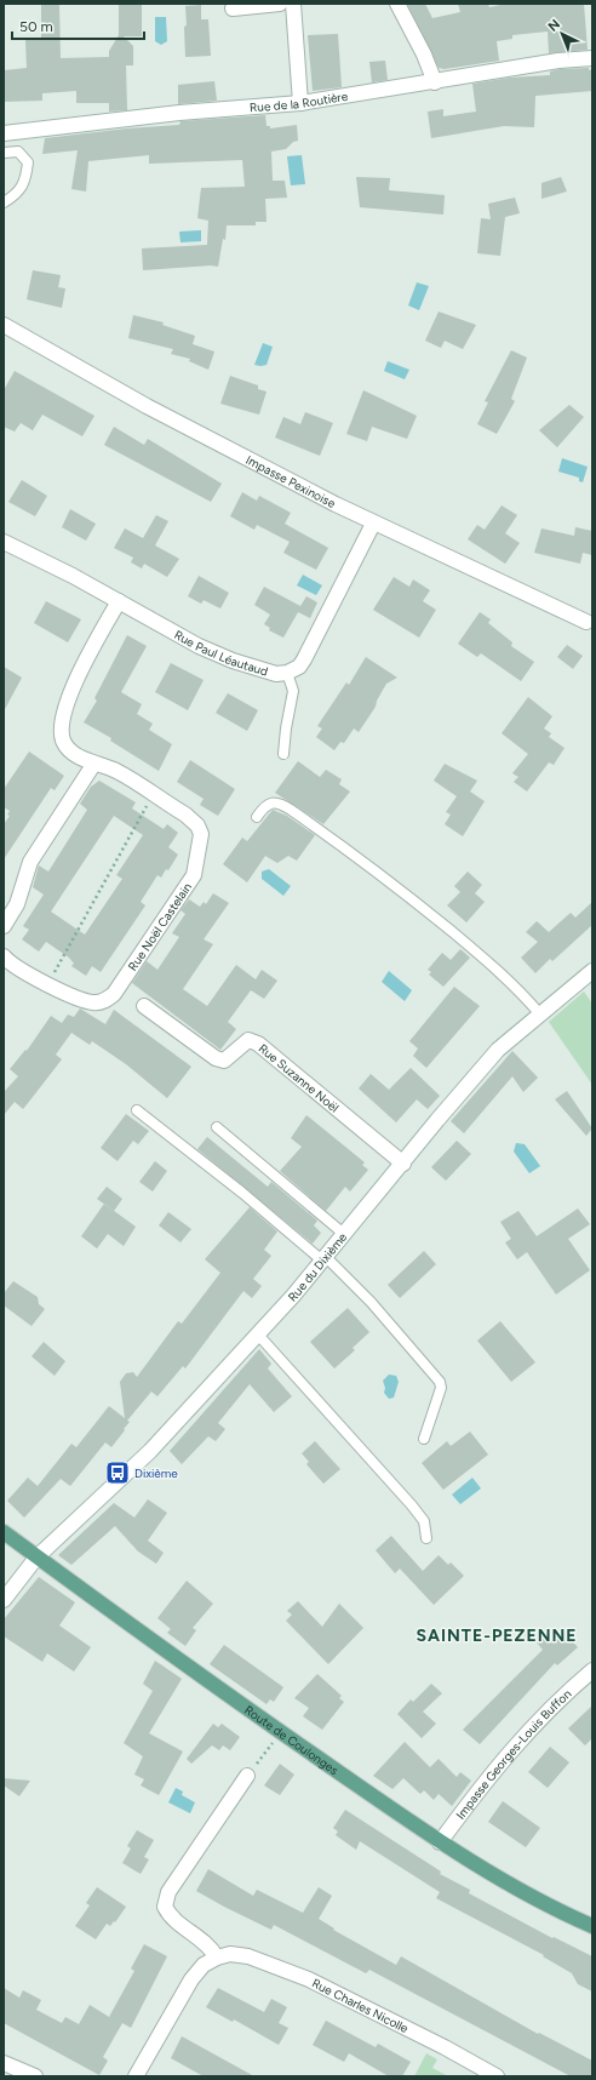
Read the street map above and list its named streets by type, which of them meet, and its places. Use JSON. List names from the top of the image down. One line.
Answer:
{"streets":{"main road":["Route de Coulonges"],"street":["Rue de la Routière","Impasse Pexinoise","Rue Paul Léautaud","Rue Noël Castelain","Rue Suzanne Noël","Rue du Dixième","Impasse Georges-Louis Buffon","Rue Charles Nicolle"]},"crossings":[["Rue Paul Léautaud","Rue Noël Castelain"],["Rue Suzanne Noël","Rue du Dixième"],["Rue du Dixième","Route de Coulonges"],["Route de Coulonges","Impasse Georges-Louis Buffon"]],"districts":["SAINTE-PEZENNE"],"places":{"bus stop":["Dixième"]},"scale_bar":"50 m","north":"top left"}
